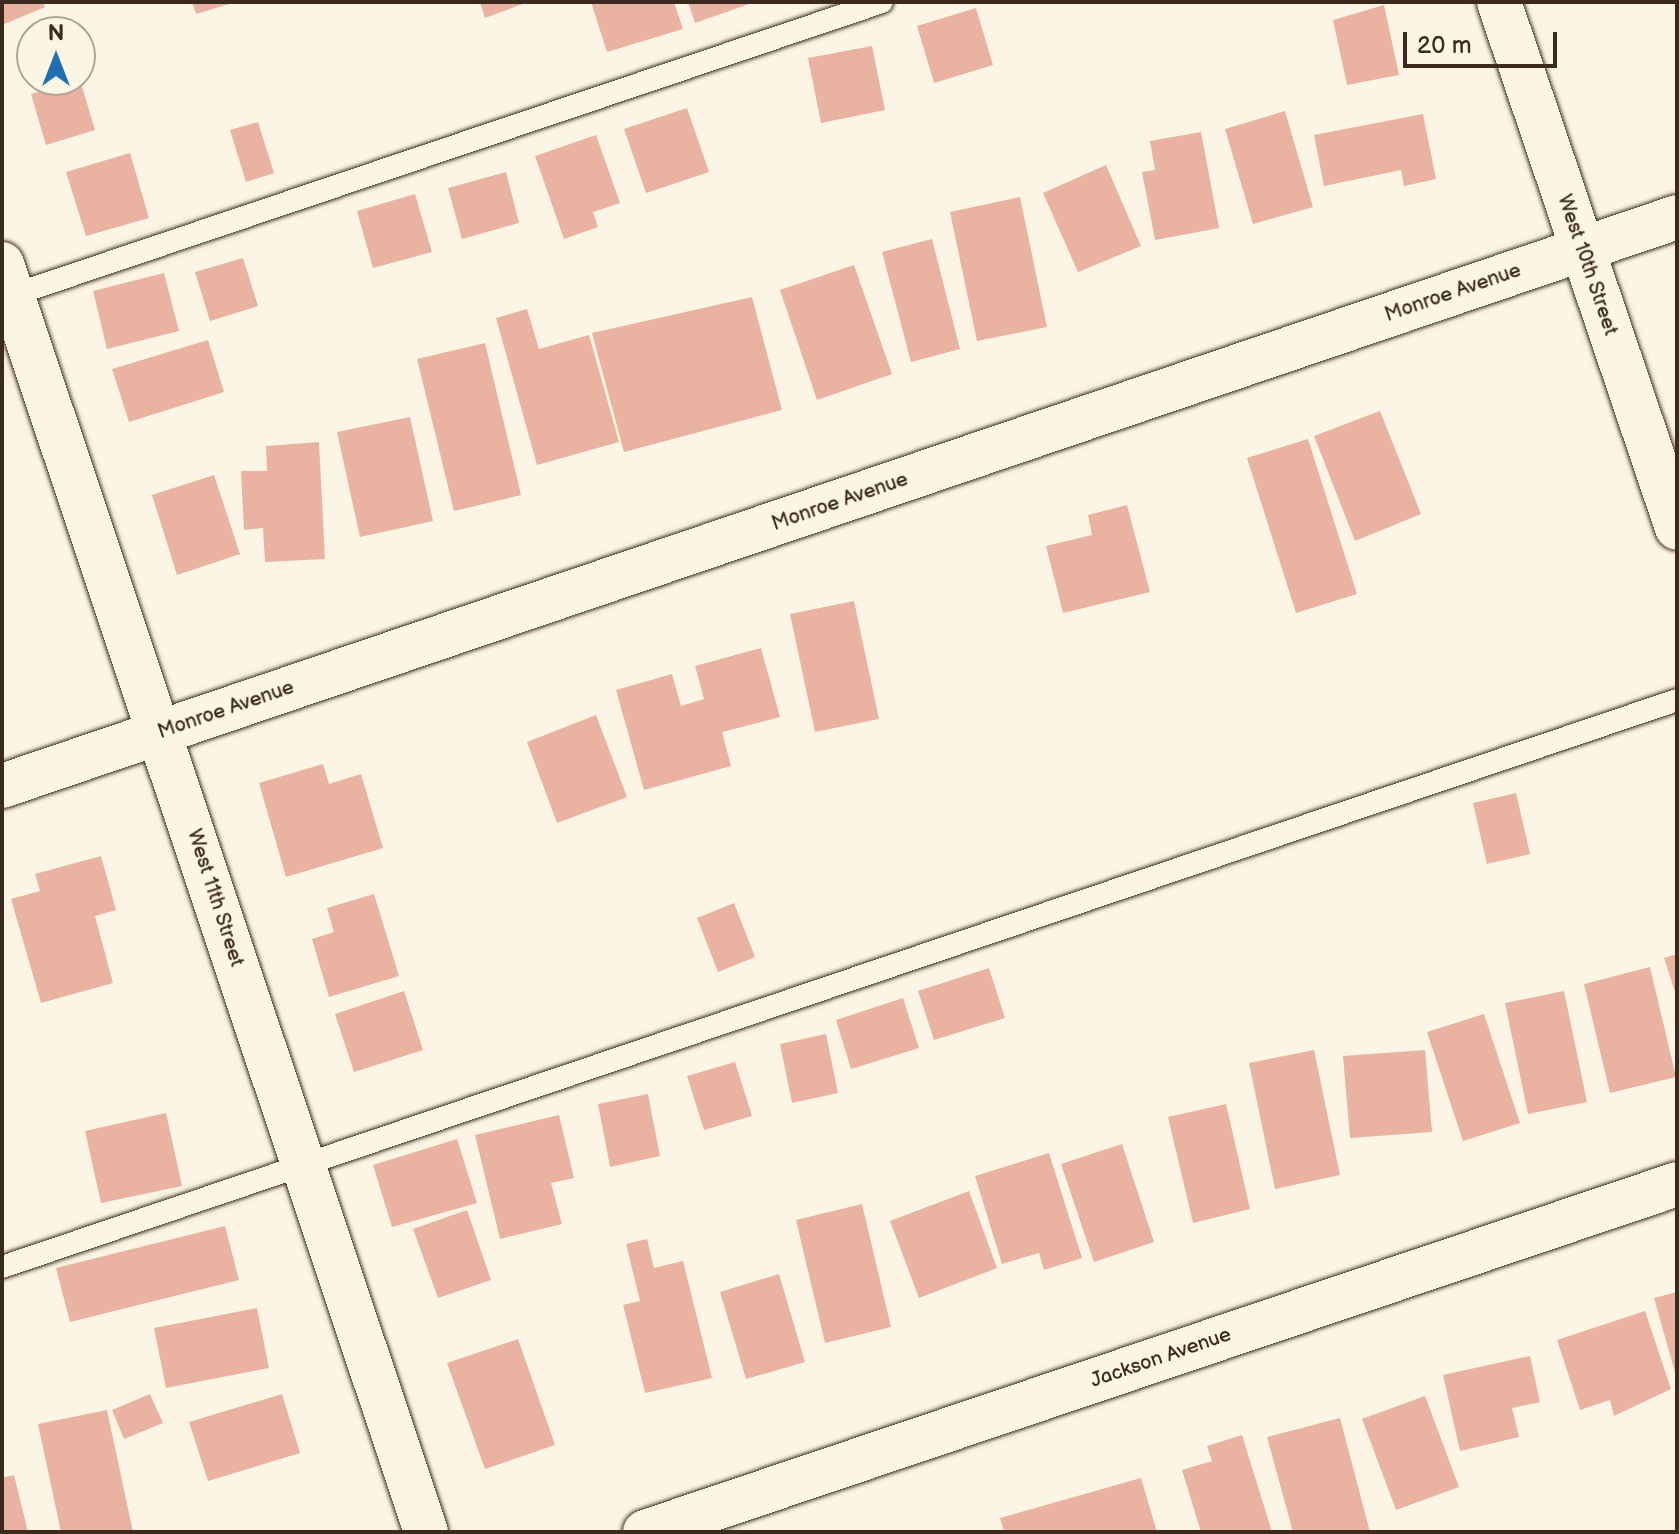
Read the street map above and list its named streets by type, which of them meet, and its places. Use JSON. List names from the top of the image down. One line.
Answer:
{"streets":{"street":["West 10th Street","Monroe Avenue","West 11th Street","Jackson Avenue"]},"crossings":[["West 10th Street","Monroe Avenue"],["Monroe Avenue","West 11th Street"]],"scale_bar":"20 m","north":"top"}
